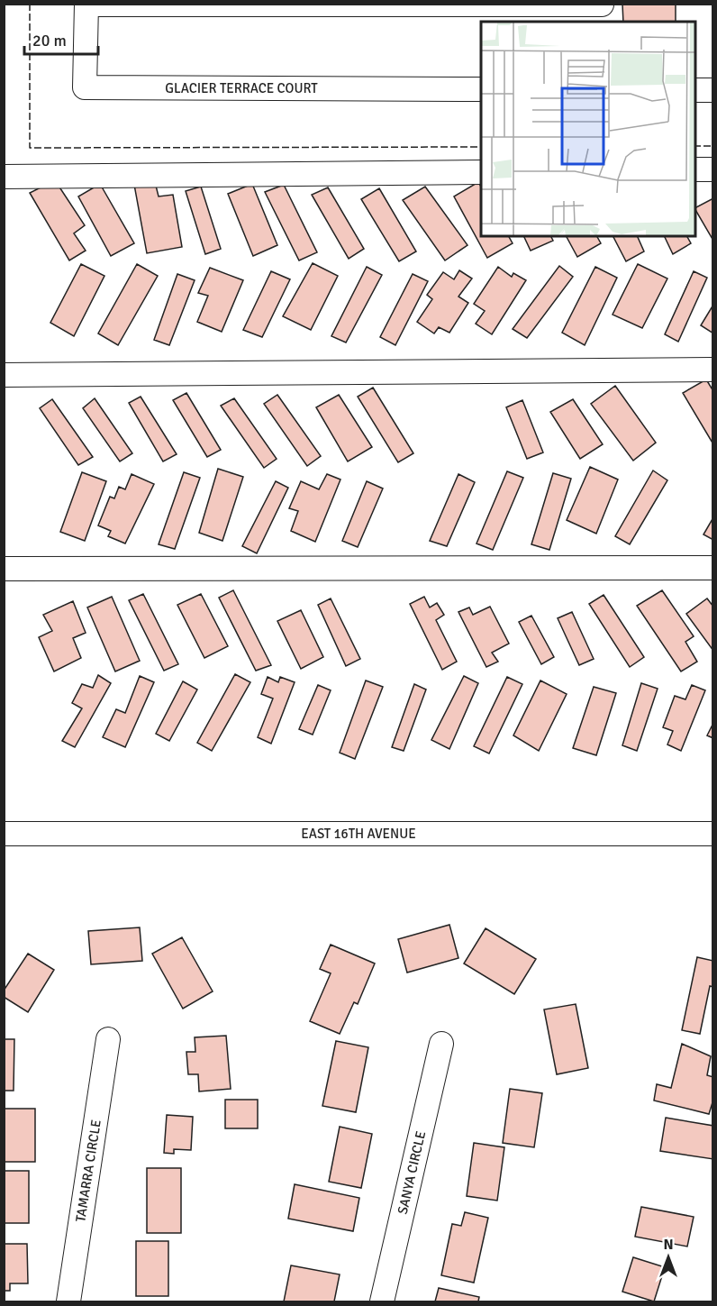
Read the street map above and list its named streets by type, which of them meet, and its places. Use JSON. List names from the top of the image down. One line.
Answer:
{"streets":{"street":["GLACIER TERRACE COURT","EAST 16TH AVENUE","TAMARRA CIRCLE","SANYA CIRCLE"]},"scale_bar":"20 m","north":"top"}
